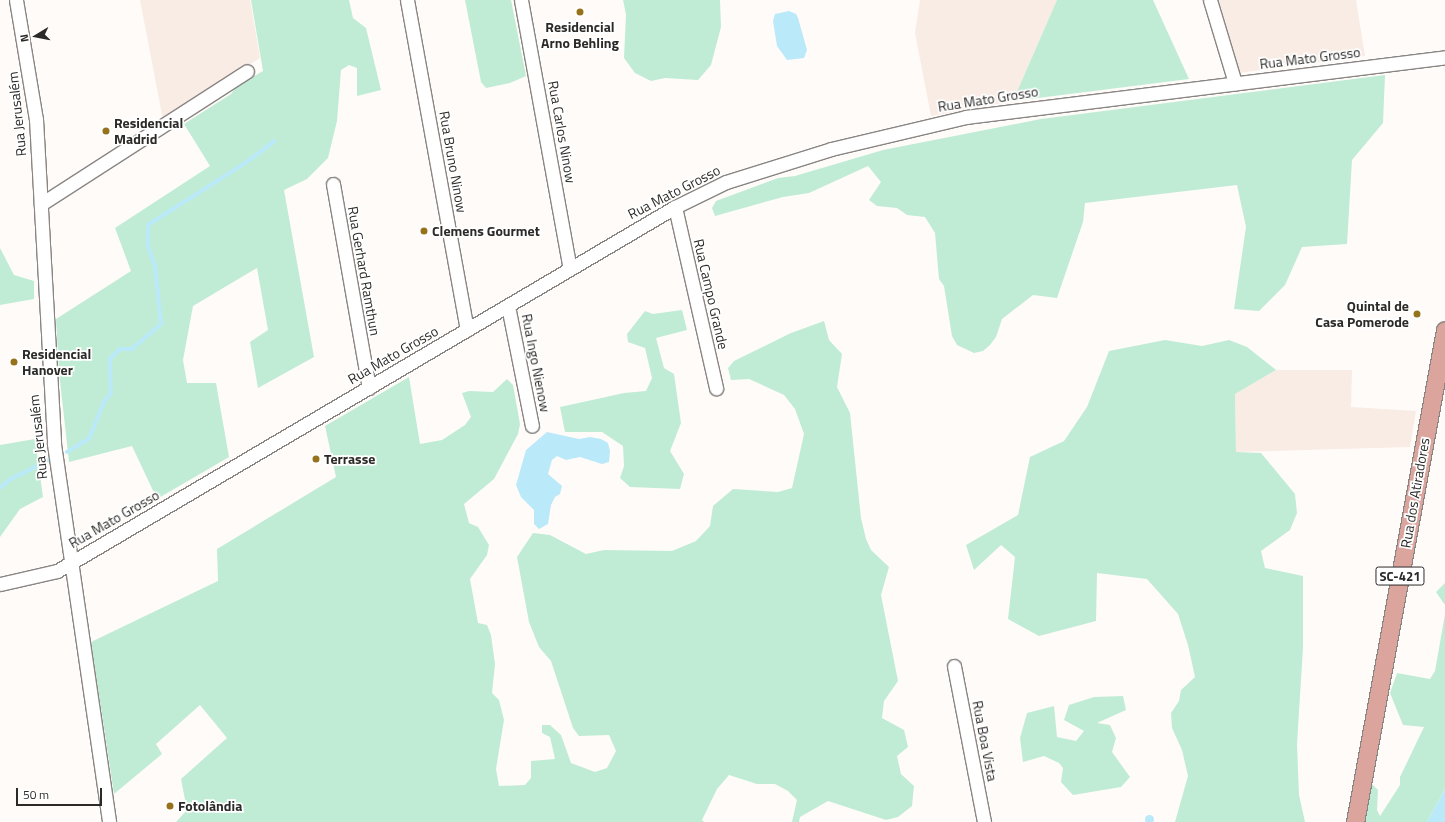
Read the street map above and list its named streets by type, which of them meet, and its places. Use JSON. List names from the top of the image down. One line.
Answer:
{"streets":{"main road":["Rua dos Atiradores","SC-421"],"street":["Rua Mato Grosso","Rua Jerusalém","Rua Carlos Ninow","Rua Bruno Ninow","Rua Gerhard Ramthun","Rua Campo Grande","Rua Ingo Nienow","Rua Boa Vista"]},"crossings":[["Rua Mato Grosso","Rua Jerusalém"],["Rua Mato Grosso","Rua Carlos Ninow"],["Rua Mato Grosso","Rua Bruno Ninow"],["Rua Mato Grosso","Rua Gerhard Ramthun"],["Rua Mato Grosso","Rua Campo Grande"],["Rua Mato Grosso","Rua Ingo Nienow"]],"places":["Residencial Arno Behling","Residencial Madrid","Clemens Gourmet","Quintal de Casa Pomerode","Residencial Hanover","Terrasse","Fotolândia"],"scale_bar":"50 m","north":"left"}
